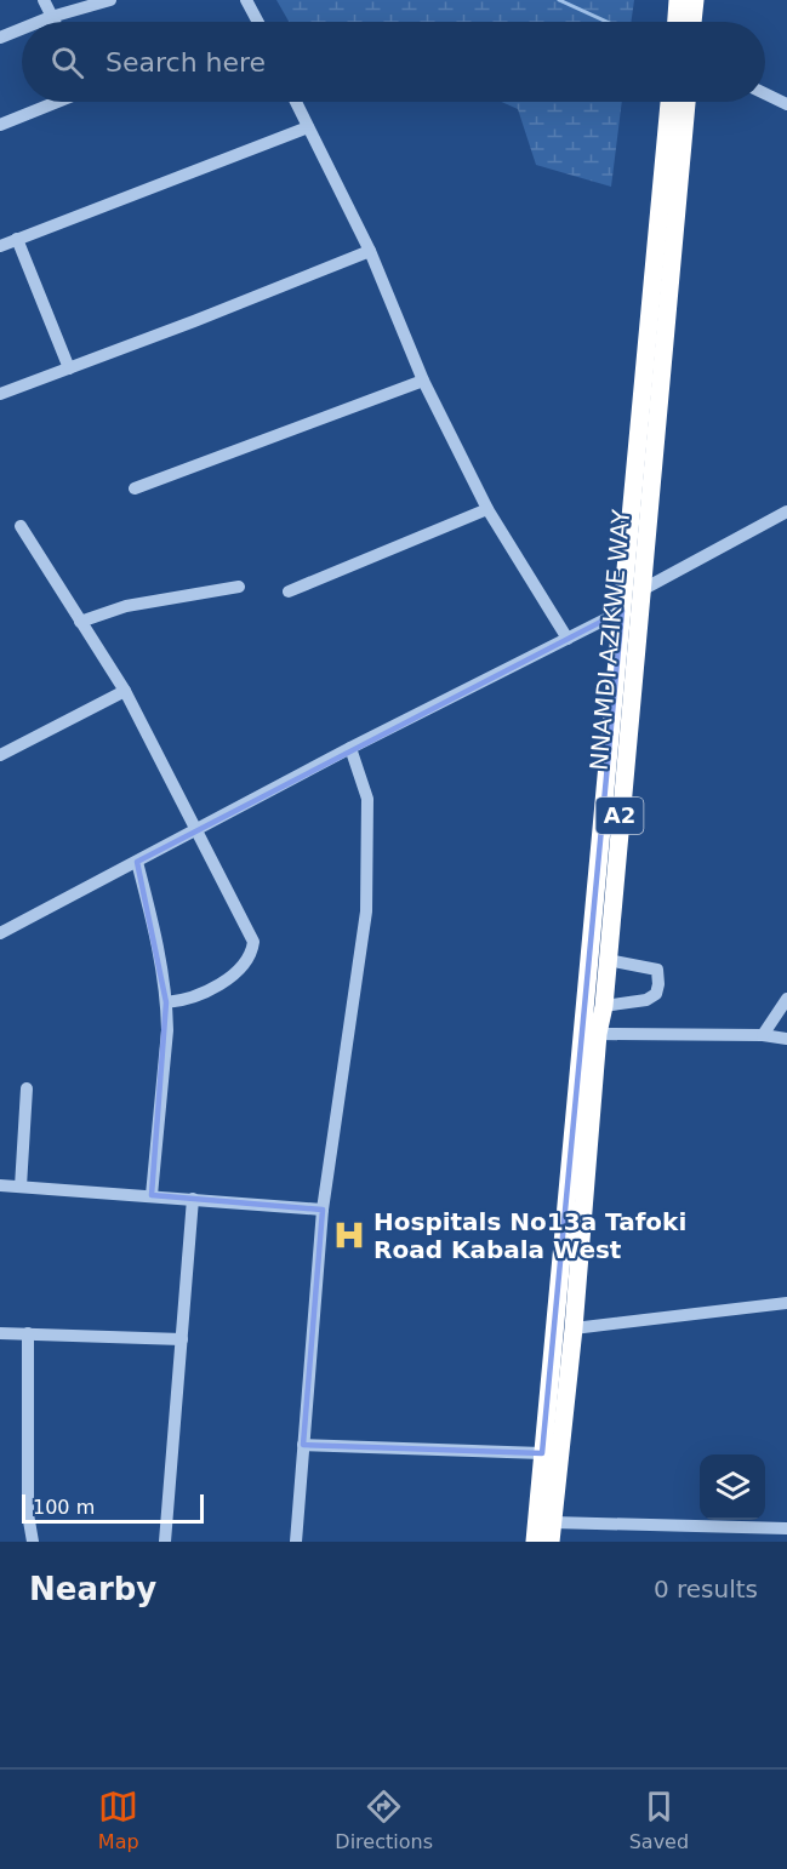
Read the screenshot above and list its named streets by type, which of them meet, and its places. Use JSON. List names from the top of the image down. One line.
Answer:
{"streets":{"highway":["NNAMDI AZIKWE WAY","A2"]},"places":{"hospital":["Hospitals No13a Tafoki Road Kabala West"]},"scale_bar":"100 m","page":{"search":"Search here","scale":"100 m","heading":["Nearby","0 results"],"nav":["Map","Directions","Saved"]}}
